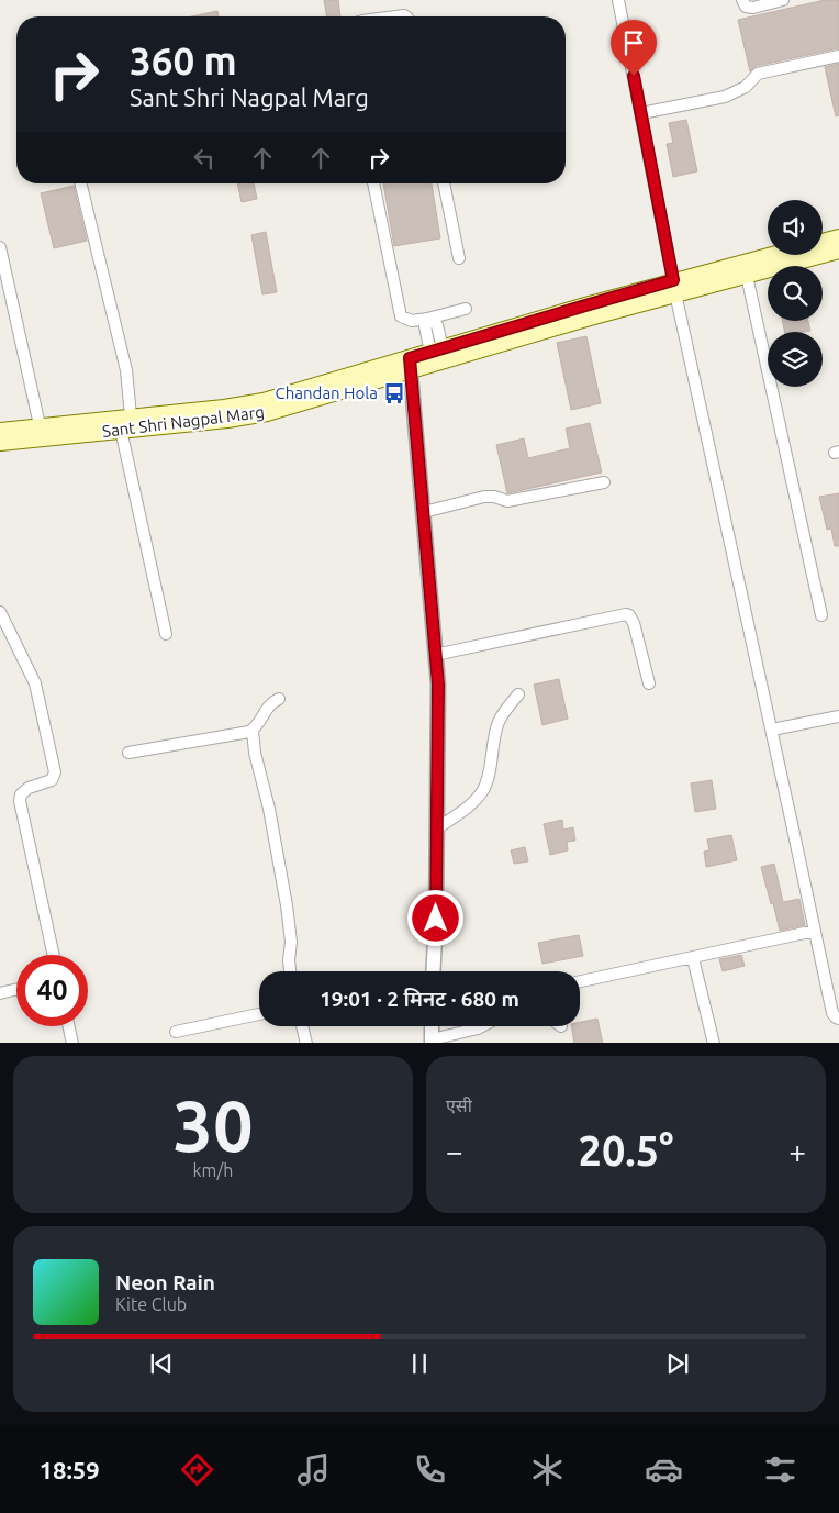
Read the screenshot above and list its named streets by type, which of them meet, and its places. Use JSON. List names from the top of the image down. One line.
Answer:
{"streets":{"main road":["Sant Shri Nagpal Marg"]},"places":{"bus stop":["Chandan Hola"]},"page":{"turn":["360 m","Sant Shri Nagpal Marg"],"limit":"40","trip":"19:01 · 2 मिनट · 680 m","tile":[["30","km/h"],"एसी"],"heat":["−","20.5°","+"],"song":["Neon Rain","Kite Club"],"tabs":"18:59"}}
